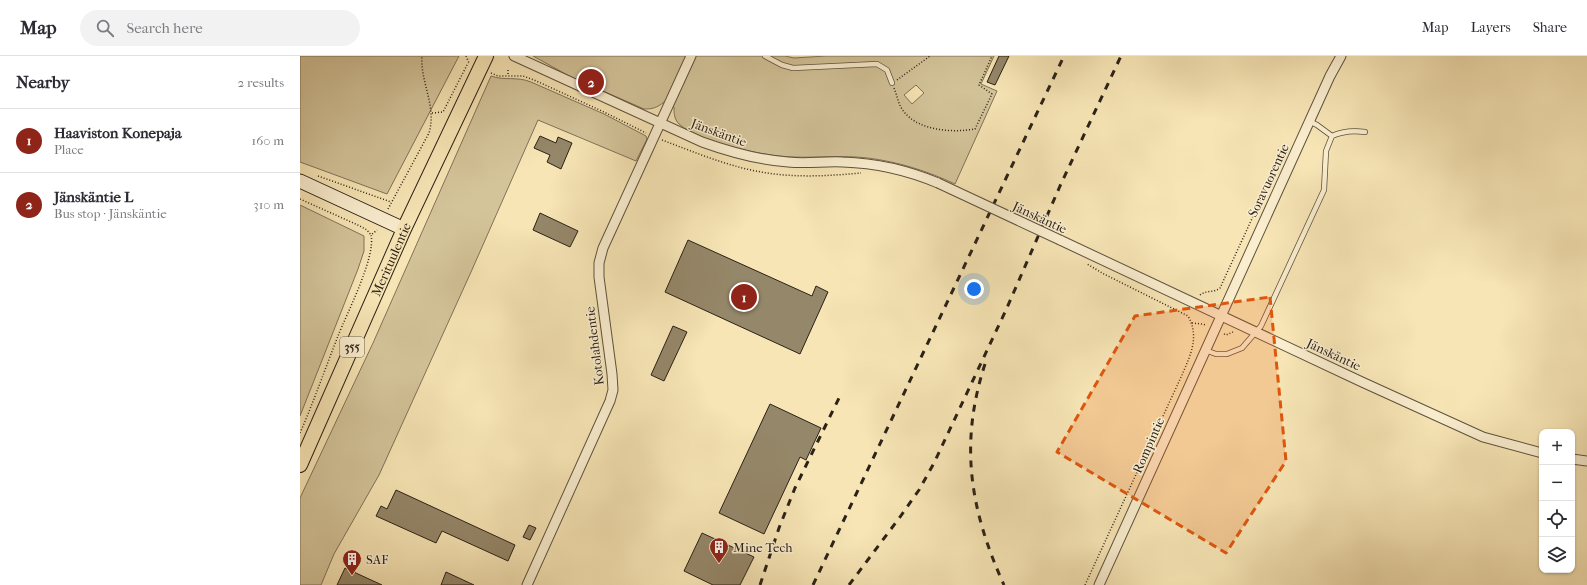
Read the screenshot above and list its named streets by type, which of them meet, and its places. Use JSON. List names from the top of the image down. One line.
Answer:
{"streets":{"main road":["Merituulentie","355"],"street":["Jänskäntie","Soravuorentie","Kotolahdentie","Rompintie"]},"crossings":[["Jänskäntie","Soravuorentie"],["Jänskäntie","Kotolahdentie"],["Jänskäntie","Rompintie"],["Soravuorentie","Rompintie"]],"places":{"building":["Mine Tech","SAF"]},"page":{"header":"Map","search":"Search here","nav":["Map","Layers","Share"],"heading":["Nearby","2 results"],"pins":["2","1"],"list":[{"mark":"1","name":"Haaviston Konepaja","note":"Place","value":"160 m"},{"mark":"2","name":"Jänskäntie L","note":"Bus stop · Jänskäntie","value":"310 m"}],"map_buttons":["+","−"]}}
